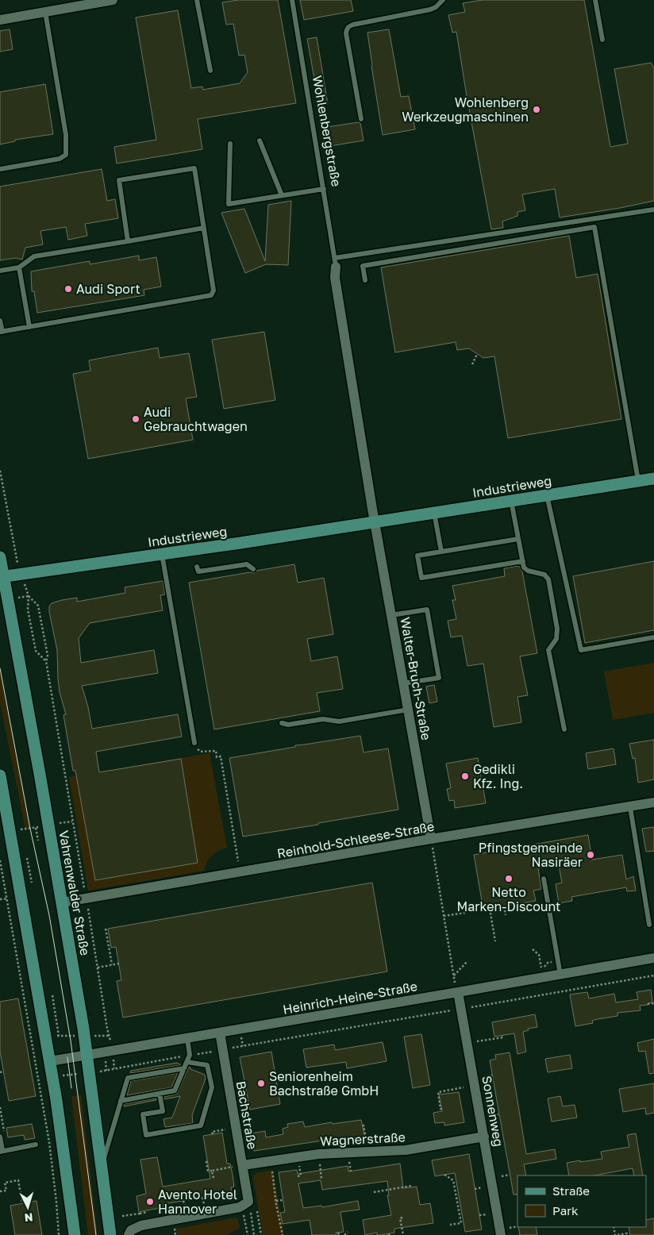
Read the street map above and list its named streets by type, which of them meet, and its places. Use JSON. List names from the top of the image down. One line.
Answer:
{"streets":{"main road":["Industrieweg","Vahrenwalder Straße"],"street":["Walter-Bruch-Straße","Reinhold-Schleese-Straße","Heinrich-Heine-Straße","Sonnenweg","Bachstraße","Wagnerstraße"],"lane":["Wohlenbergstraße"]},"crossings":[["Industrieweg","Walter-Bruch-Straße"],["Industrieweg","Vahrenwalder Straße"],["Walter-Bruch-Straße","Reinhold-Schleese-Straße"],["Reinhold-Schleese-Straße","Vahrenwalder Straße"],["Vahrenwalder Straße","Heinrich-Heine-Straße"],["Heinrich-Heine-Straße","Sonnenweg"],["Heinrich-Heine-Straße","Bachstraße"],["Sonnenweg","Wagnerstraße"],["Bachstraße","Wagnerstraße"]],"places":["Wohlenberg Werkzeugmaschinen","Audi Sport","Audi Gebrauchtwagen","Gedikli Kfz. Ing.","Pfingstgemeinde Nasiräer","Netto Marken-Discount","Seniorenheim Bachstraße GmbH","Avento Hotel Hannover"],"legend":["Straße","Park"],"north":"bottom"}
